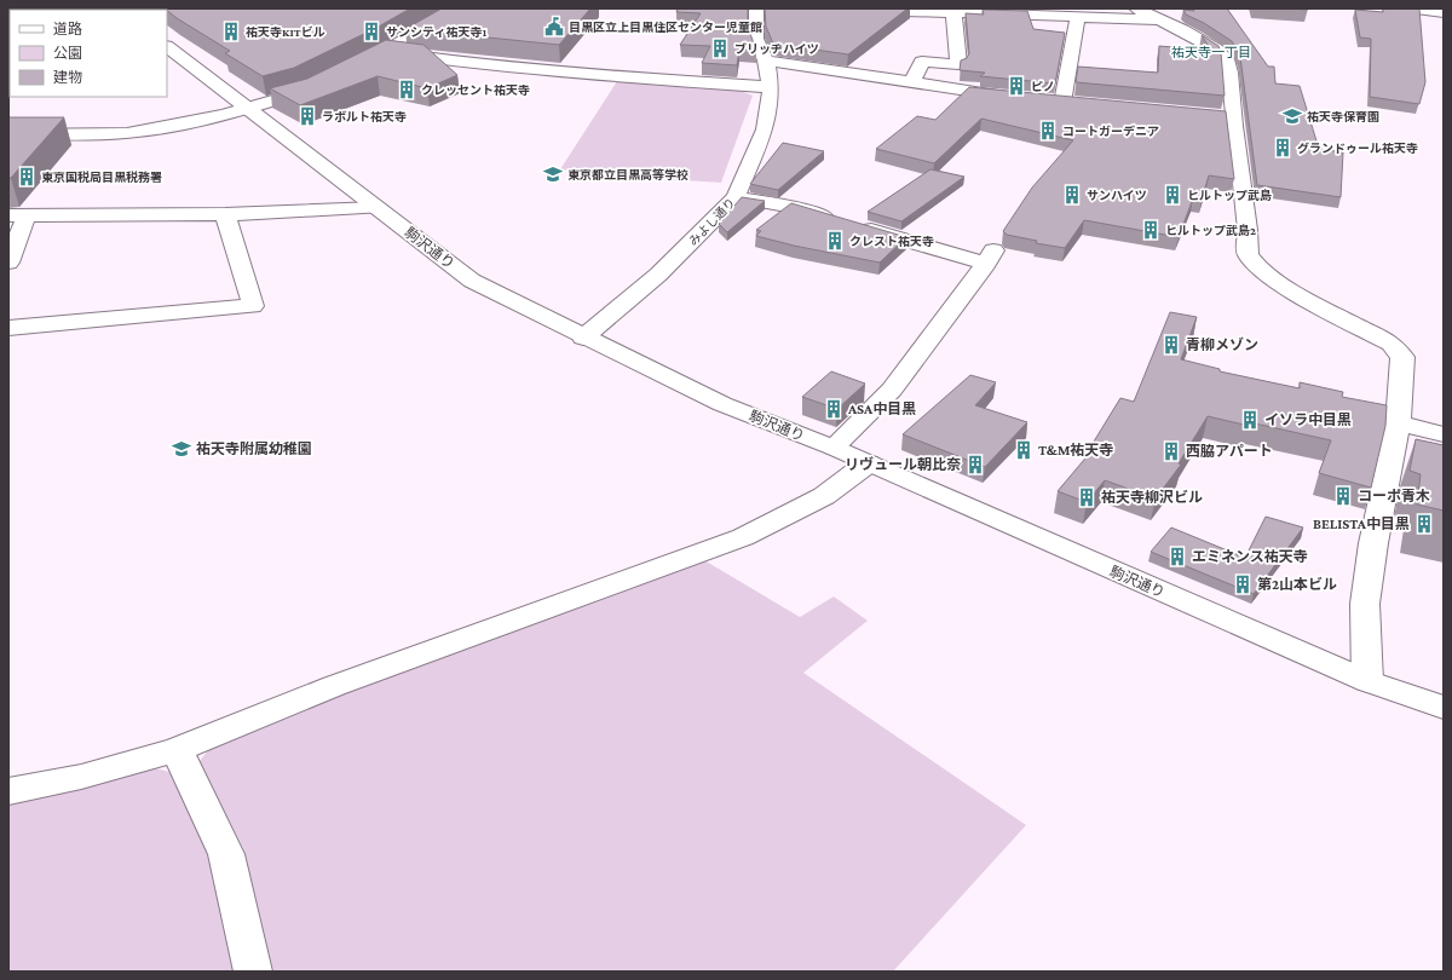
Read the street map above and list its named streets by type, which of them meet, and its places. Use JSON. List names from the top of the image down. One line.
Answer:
{"streets":{"street":["みよし通り","駒沢通り"]},"crossings":[["みよし通り","駒沢通り"]],"districts":["祐天寺一丁目"],"places":{"public building":["目黒区立上目黒住区センター児童館"],"building":["祐天寺KITビル","サンシティ祐天寺1","ブリッヂハイツ","ピノ","クレッセント祐天寺","ラボルト祐天寺","コートガーデニア","グランドゥール祐天寺","東京国税局目黒税務署","サンハイツ","ヒルトップ武島","ヒルトップ武島2","クレスト祐天寺","青柳メゾン","ASA中目黒","イソラ中目黒","T&M祐天寺","西脇アパート","リヴュール朝比奈","コーポ青木","祐天寺柳沢ビル","BELISTA中目黒","エミネンス祐天寺","第2山本ビル"],"school or university":["祐天寺保育園","東京都立目黒高等学校","祐天寺附属幼稚園"]},"legend":["道路","公園","建物"]}
